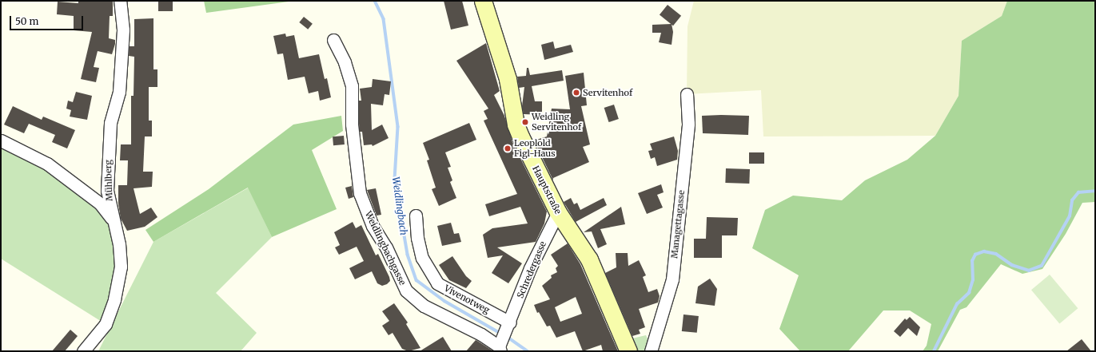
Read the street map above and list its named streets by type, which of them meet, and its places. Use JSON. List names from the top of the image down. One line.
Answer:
{"streets":{"main road":["Hauptstraße"],"street":["Mühlberg","Managettagasse","Weidlingbachgasse","Schredergasse","Vivenotweg"]},"crossings":[["Hauptstraße","Schredergasse"],["Weidlingbachgasse","Schredergasse"],["Schredergasse","Vivenotweg"]],"water":["Weidlingbach"],"places":["Servitenhof","Weidling Servitenhof","Leoplold Figl-Haus"],"scale_bar":"50 m"}
